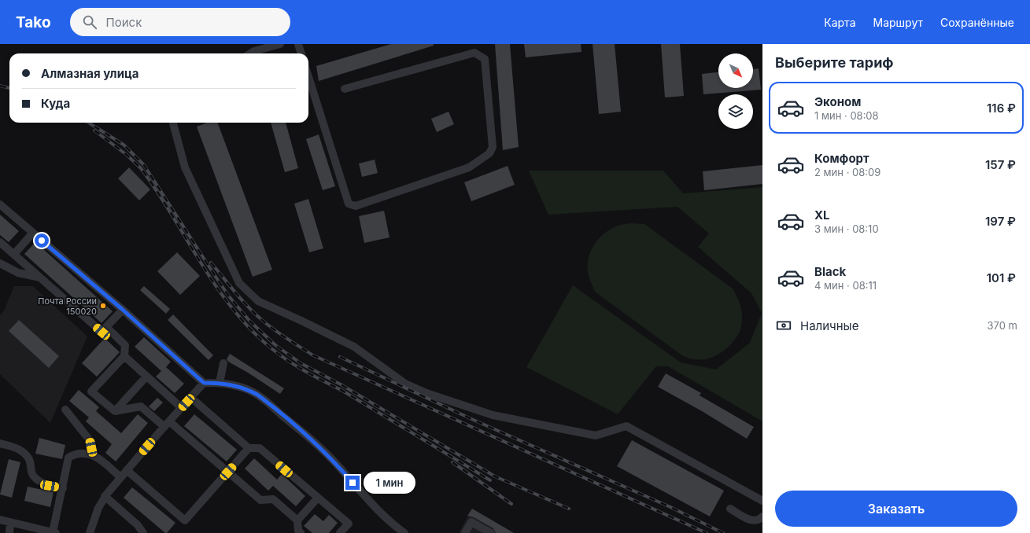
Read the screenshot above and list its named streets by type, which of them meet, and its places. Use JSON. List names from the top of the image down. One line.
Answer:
{"places":["Почта России 150020"],"north":"bottom right","page":{"header":"Tako","search":"Поиск","nav":["Карта","Маршрут","Сохранённые"],"heading":"Выберите тариф","banner":["Алмазная улица","Куда"],"list":[{"name":"Эконом","note":"1 мин · 08:08","value":"116 ₽"},{"name":"Комфорт","note":"2 мин · 08:09","value":"157 ₽"},{"name":"XL","note":"3 мин · 08:10","value":"197 ₽"},{"name":"Black","note":"4 мин · 08:11","value":"101 ₽"}],"pay":["Наличные","370 m"],"bubble":"1 мин","buttons":"Заказать"}}
